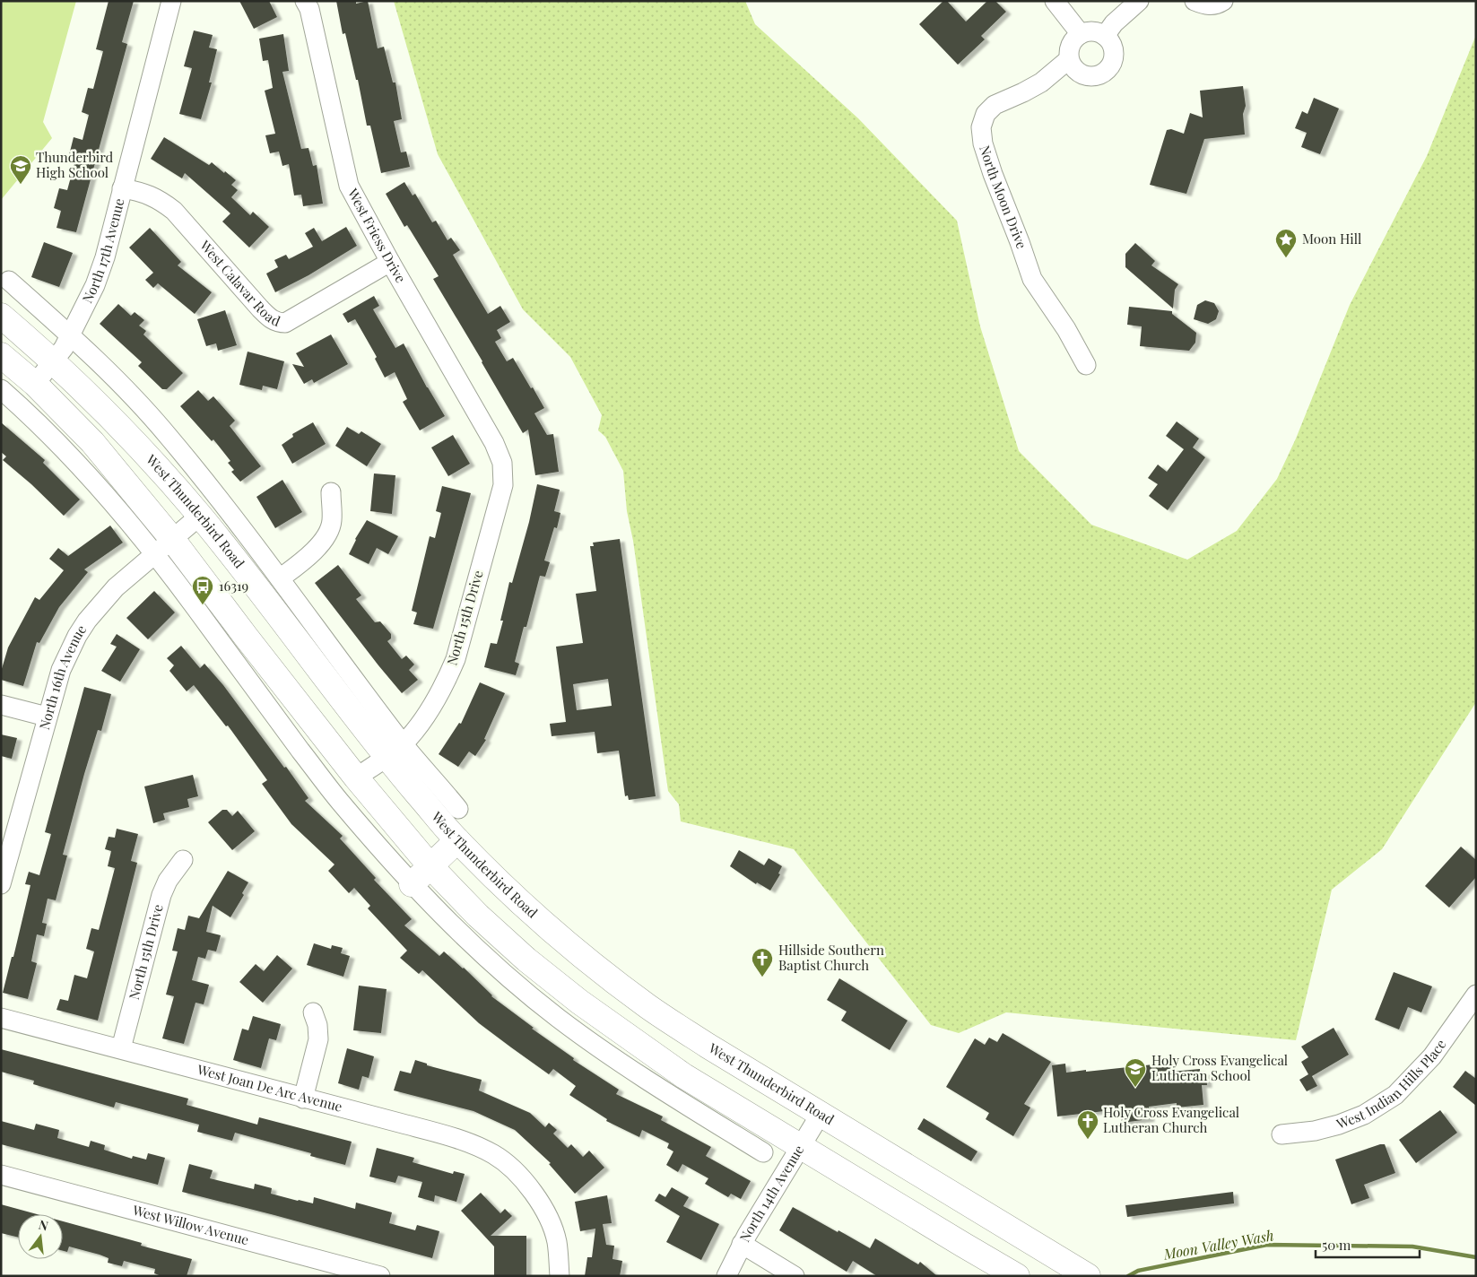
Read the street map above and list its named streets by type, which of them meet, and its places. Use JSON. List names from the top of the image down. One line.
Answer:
{"streets":{"main road":["West Thunderbird Road"],"street":["North Moon Drive","West Friess Drive","North 17th Avenue","West Calavar Road","North 15th Drive","North 16th Avenue","West Indian Hills Place","West Joan De Arc Avenue","North 14th Avenue","West Willow Avenue"]},"crossings":[["West Friess Drive","West Calavar Road"],["West Friess Drive","North 15th Drive"],["North 17th Avenue","West Calavar Road"],["North 17th Avenue","West Thunderbird Road"],["West Thunderbird Road","North 15th Drive"],["West Thunderbird Road","North 16th Avenue"],["West Thunderbird Road","North 14th Avenue"],["North 15th Drive","West Joan De Arc Avenue"]],"water":["Moon Valley Wash"],"places":{"school or university":["Thunderbird High School","Holy Cross Evangelical Lutheran School"],"place":["Moon Hill"],"bus stop":["16319"],"church":["Hillside Southern Baptist Church","Holy Cross Evangelical Lutheran Church"]},"scale_bar":"50 m","north":"top"}
